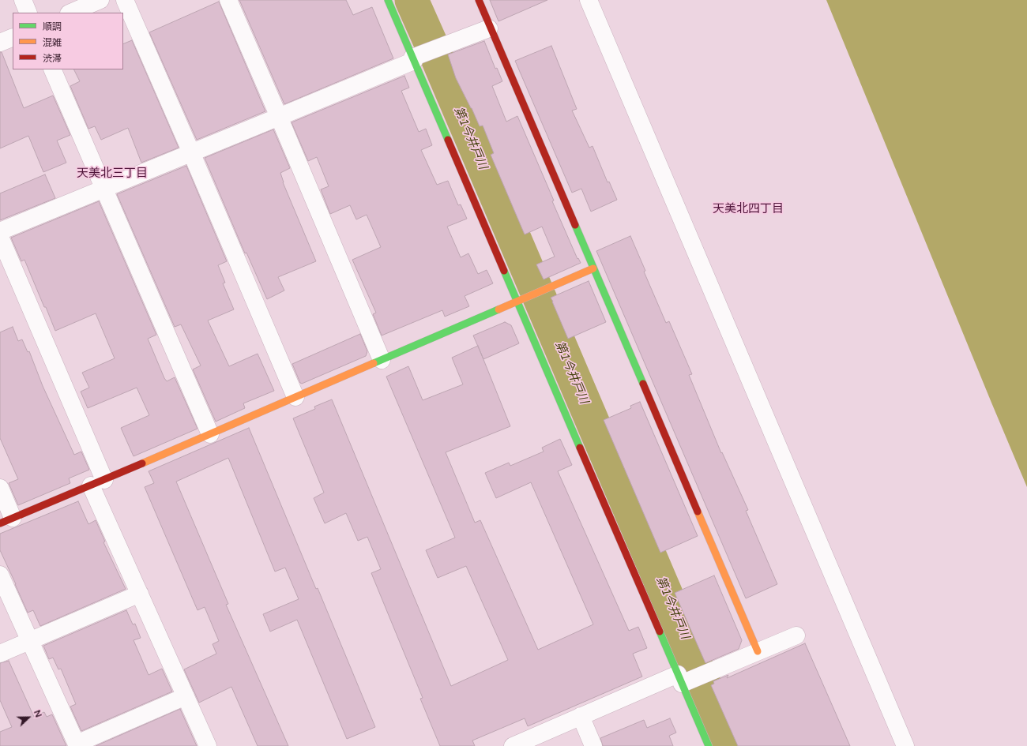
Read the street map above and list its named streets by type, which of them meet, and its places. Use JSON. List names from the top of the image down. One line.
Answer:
{"districts":["天美北三丁目","天美北四丁目"],"water":["第1今井戸川"],"legend":["順調","混雑","渋滞"],"north":"right"}
